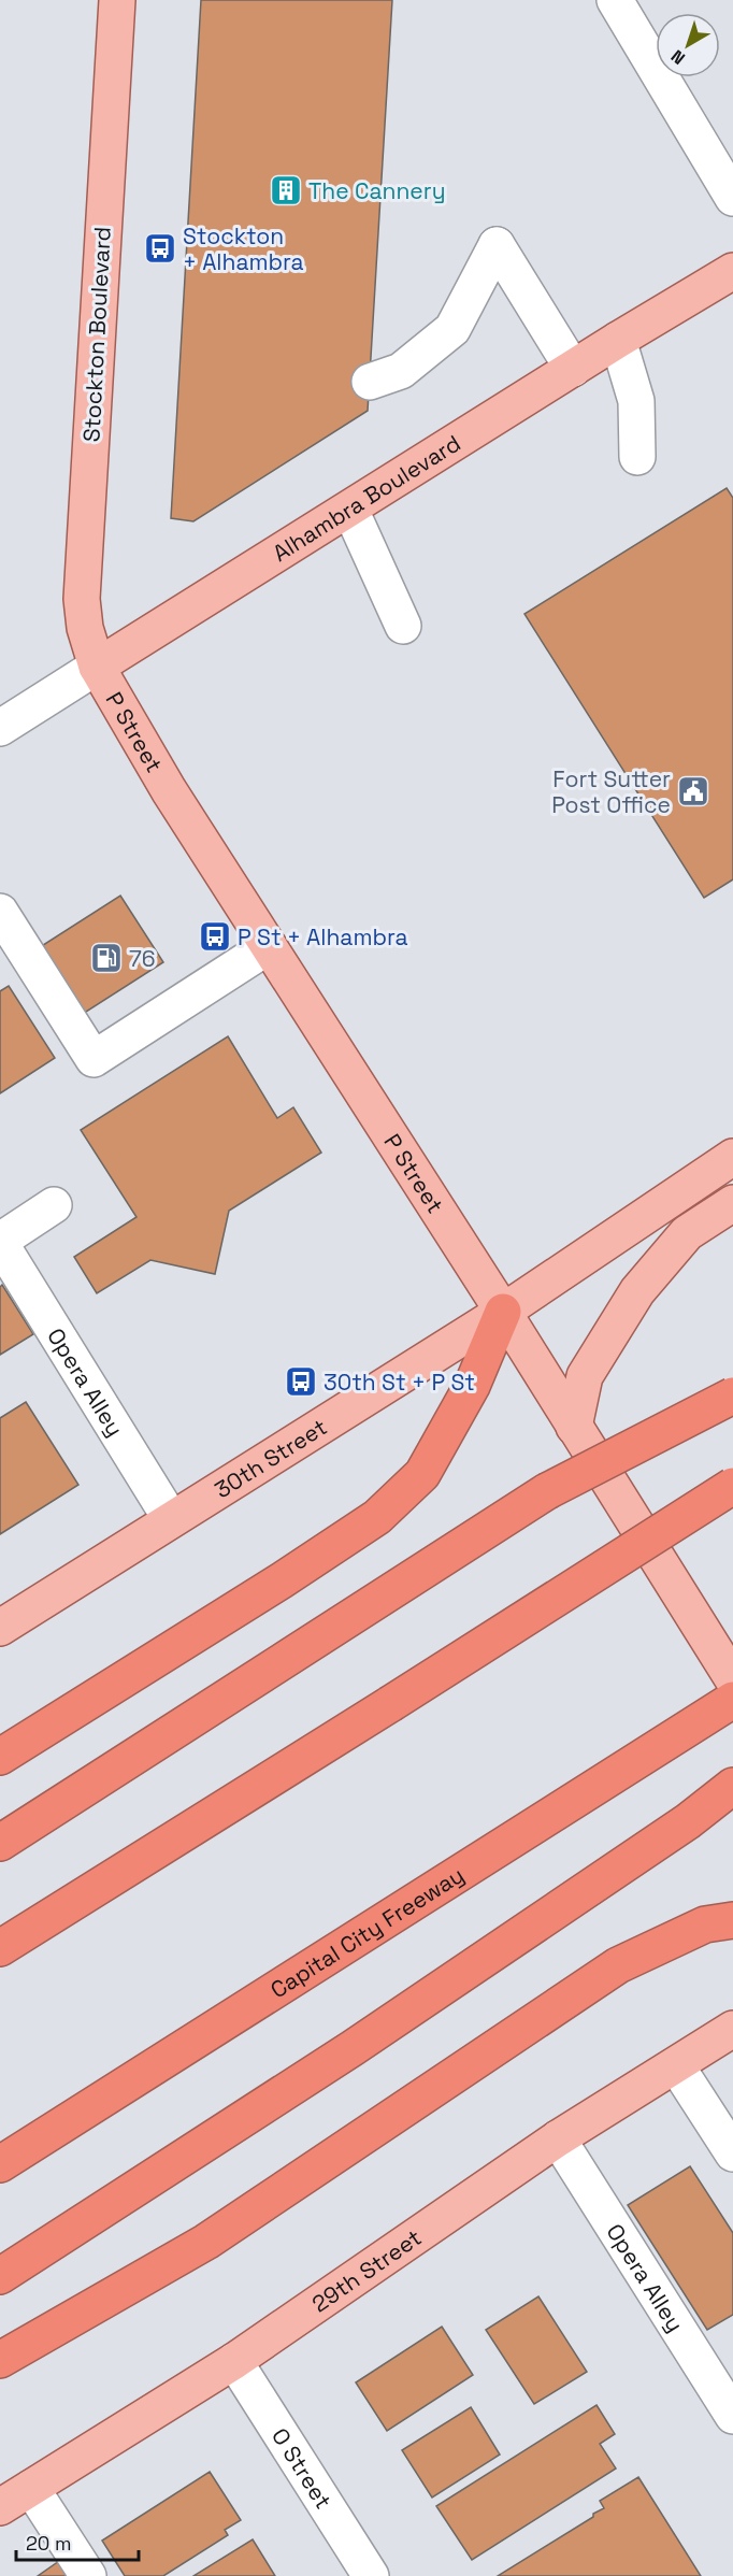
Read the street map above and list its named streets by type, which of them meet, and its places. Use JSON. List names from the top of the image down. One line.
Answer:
{"streets":{"highway":["Capital City Freeway"],"main road":["Stockton Boulevard","Alhambra Boulevard","P Street","30th Street","29th Street"],"street":["Opera Alley","O Street"]},"crossings":[["Stockton Boulevard","Alhambra Boulevard"],["Stockton Boulevard","P Street"],["Alhambra Boulevard","P Street"],["P Street","30th Street"],["Opera Alley","30th Street"],["Opera Alley","29th Street"],["29th Street","O Street"]],"places":{"building":["The Cannery"],"bus stop":["Stockton + Alhambra","P St + Alhambra","30th St + P St"],"public building":["Fort Sutter Post Office"],"fuel station":["76"]},"scale_bar":"20 m","north":"bottom left"}
